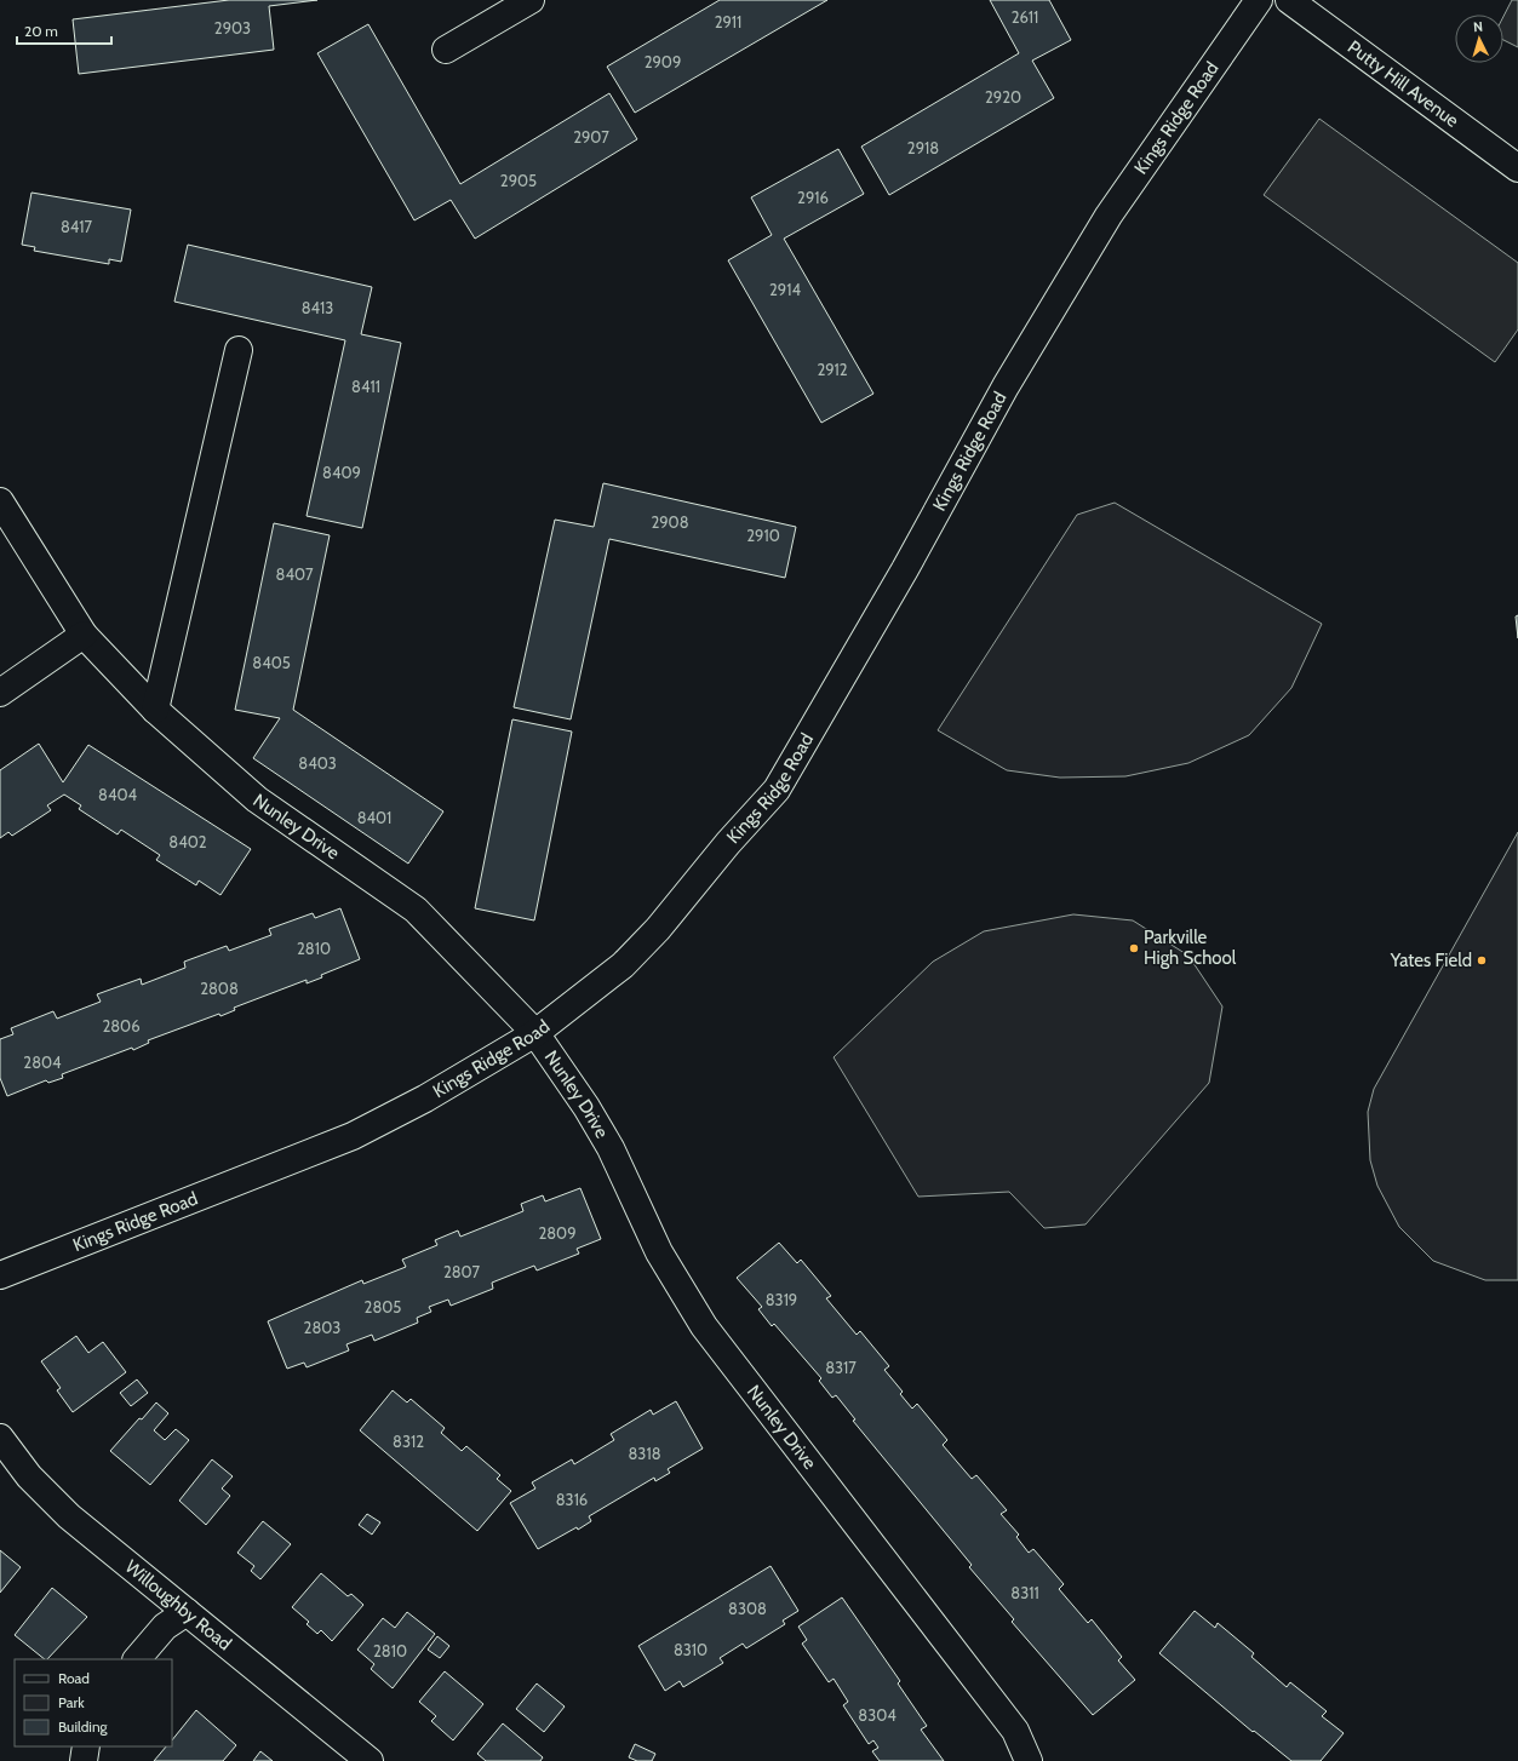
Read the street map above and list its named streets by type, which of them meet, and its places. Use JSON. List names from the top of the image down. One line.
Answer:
{"streets":{"street":["Putty Hill Avenue","Kings Ridge Road","Nunley Drive","Willoughby Road"]},"crossings":[["Kings Ridge Road","Nunley Drive"]],"places":["Parkville High School","Yates Field"],"house_numbers":["2611","2911","2903","2909","2920","2907","2918","2905","2916","8417","2914","8413","2912","8411","8409","2908","2910","8407","8405","8403","8404","8401","8402","2810","2808","2806","2804","2809","2807","8319","2805","2803","8317","8312","8318","8316","8311","8308","8310","2810","8304"],"legend":["Road","Park","Building"],"scale_bar":"20 m","north":"top"}
